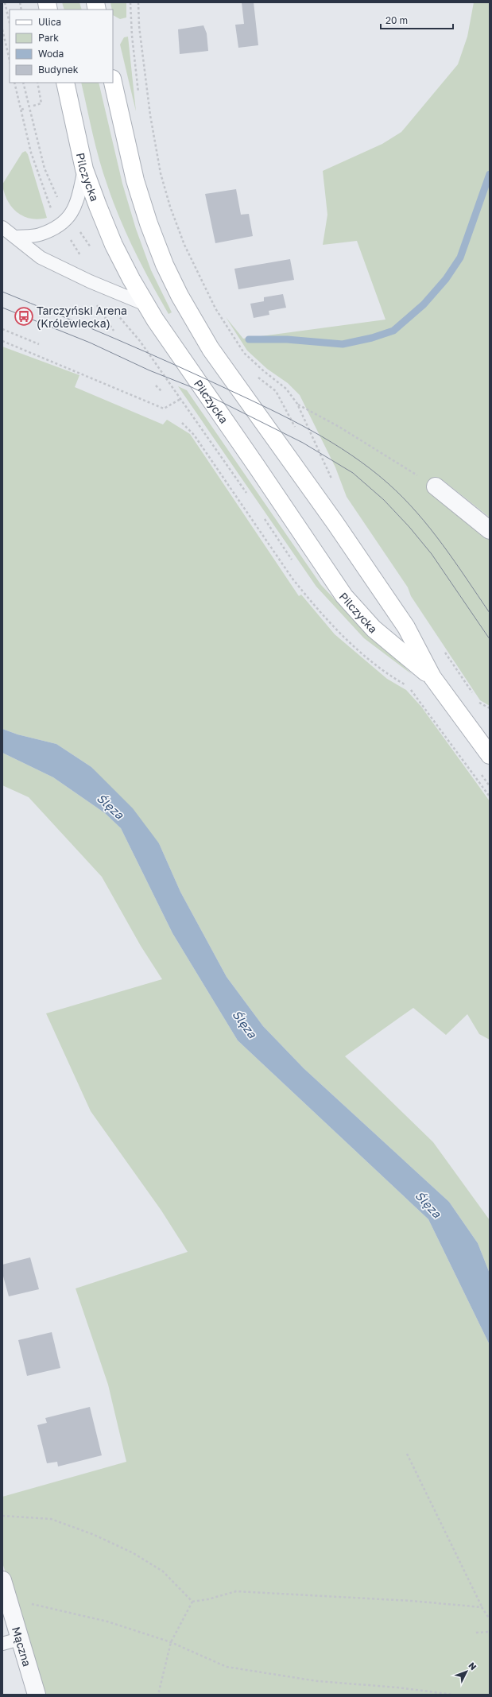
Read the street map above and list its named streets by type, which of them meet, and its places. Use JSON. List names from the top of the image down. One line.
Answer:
{"streets":{"street":["Pilczycka","Mączna"]},"water":["Ślęza"],"places":{"bus stop":["Tarczyński Arena (Królewiecka)"]},"legend":["Ulica","Park","Woda","Budynek"],"scale_bar":"20 m","north":"top right"}
